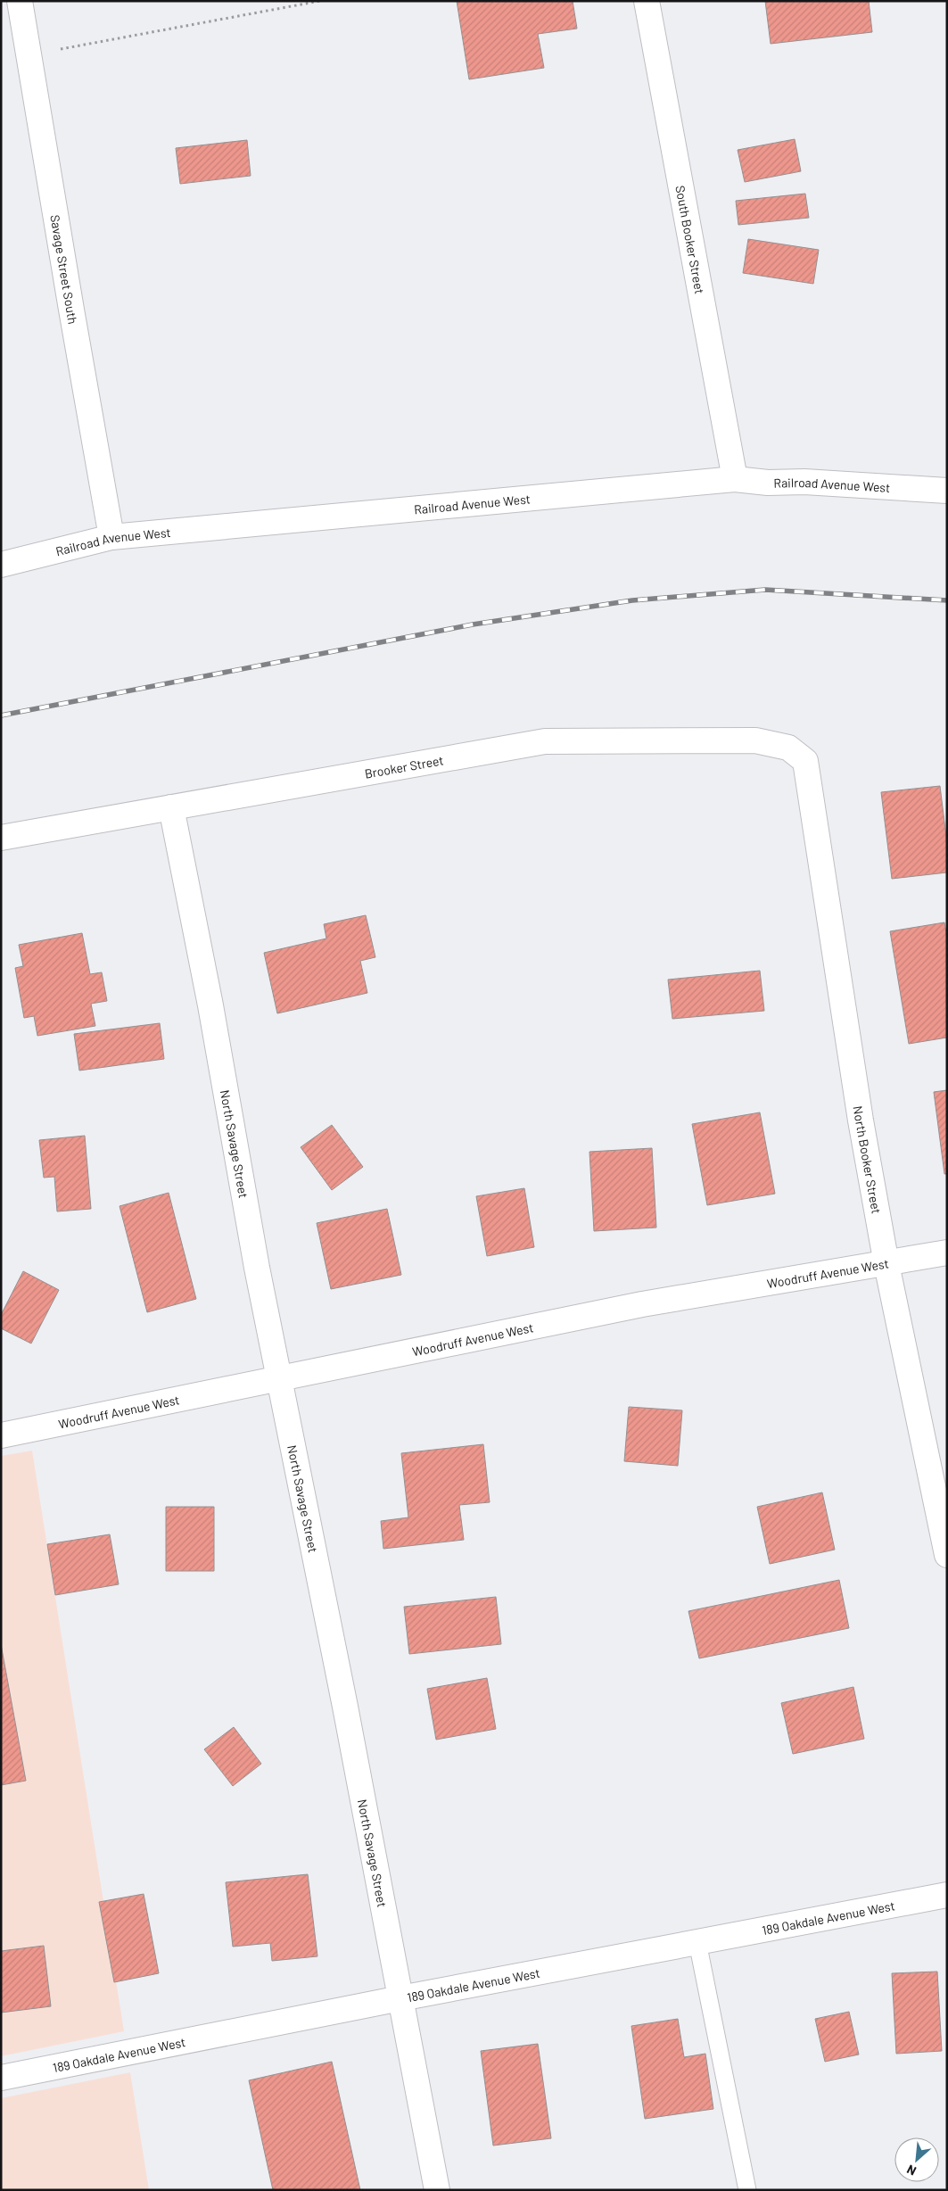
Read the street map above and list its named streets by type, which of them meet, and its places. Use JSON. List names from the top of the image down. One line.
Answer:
{"streets":{"street":["South Booker Street","Savage Street South","Railroad Avenue West","Brooker Street","North Savage Street","North Booker Street","Woodruff Avenue West","189 Oakdale Avenue West"]},"crossings":[["South Booker Street","Railroad Avenue West"],["Savage Street South","Railroad Avenue West"],["Brooker Street","North Savage Street"],["Brooker Street","North Booker Street"],["North Savage Street","Woodruff Avenue West"],["North Savage Street","189 Oakdale Avenue West"],["North Booker Street","Woodruff Avenue West"]],"north":"bottom left"}
